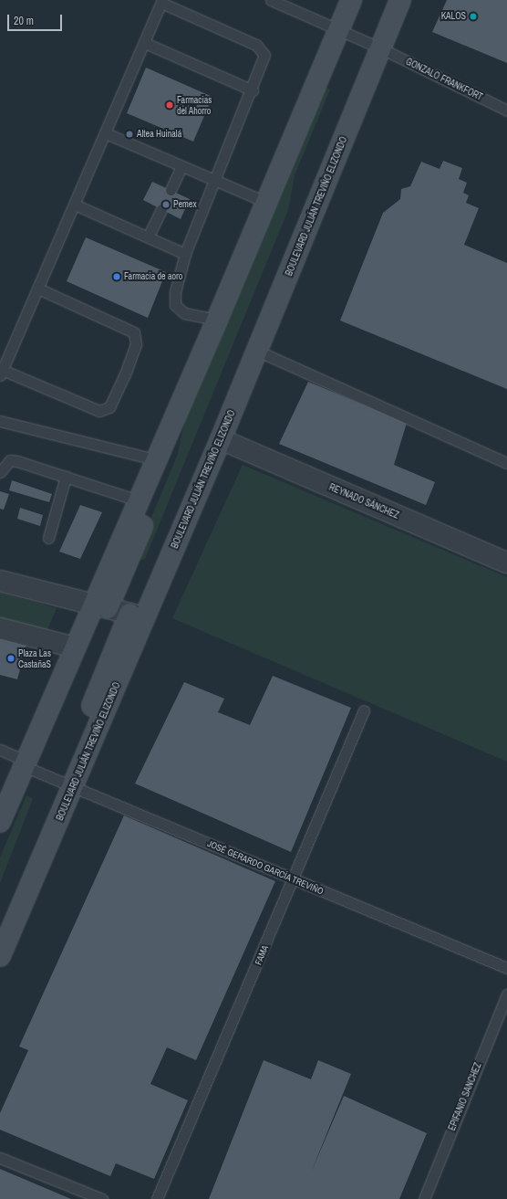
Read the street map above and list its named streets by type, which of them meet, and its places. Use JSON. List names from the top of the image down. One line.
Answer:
{"streets":{"main road":["BOULEVARD JULIÁN TREVIÑO ELIZONDO"],"street":["REYNADO SÁNCHEZ"],"lane":["GONZALO FRANKFORT","JOSÉ GERARDO GARCÍA TREVIÑO","FAMA","EPIFANIO SANCHEZ"]},"crossings":[["GONZALO FRANKFORT","BOULEVARD JULIÁN TREVIÑO ELIZONDO"],["BOULEVARD JULIÁN TREVIÑO ELIZONDO","REYNADO SÁNCHEZ"],["BOULEVARD JULIÁN TREVIÑO ELIZONDO","JOSÉ GERARDO GARCÍA TREVIÑO"],["JOSÉ GERARDO GARCÍA TREVIÑO","FAMA"]],"places":["KALOS","Farmacias del Ahorro","Altea Huinalá","Pemex","Farmacia de aoro","Plaza Las CastañaS"],"scale_bar":"20 m"}
